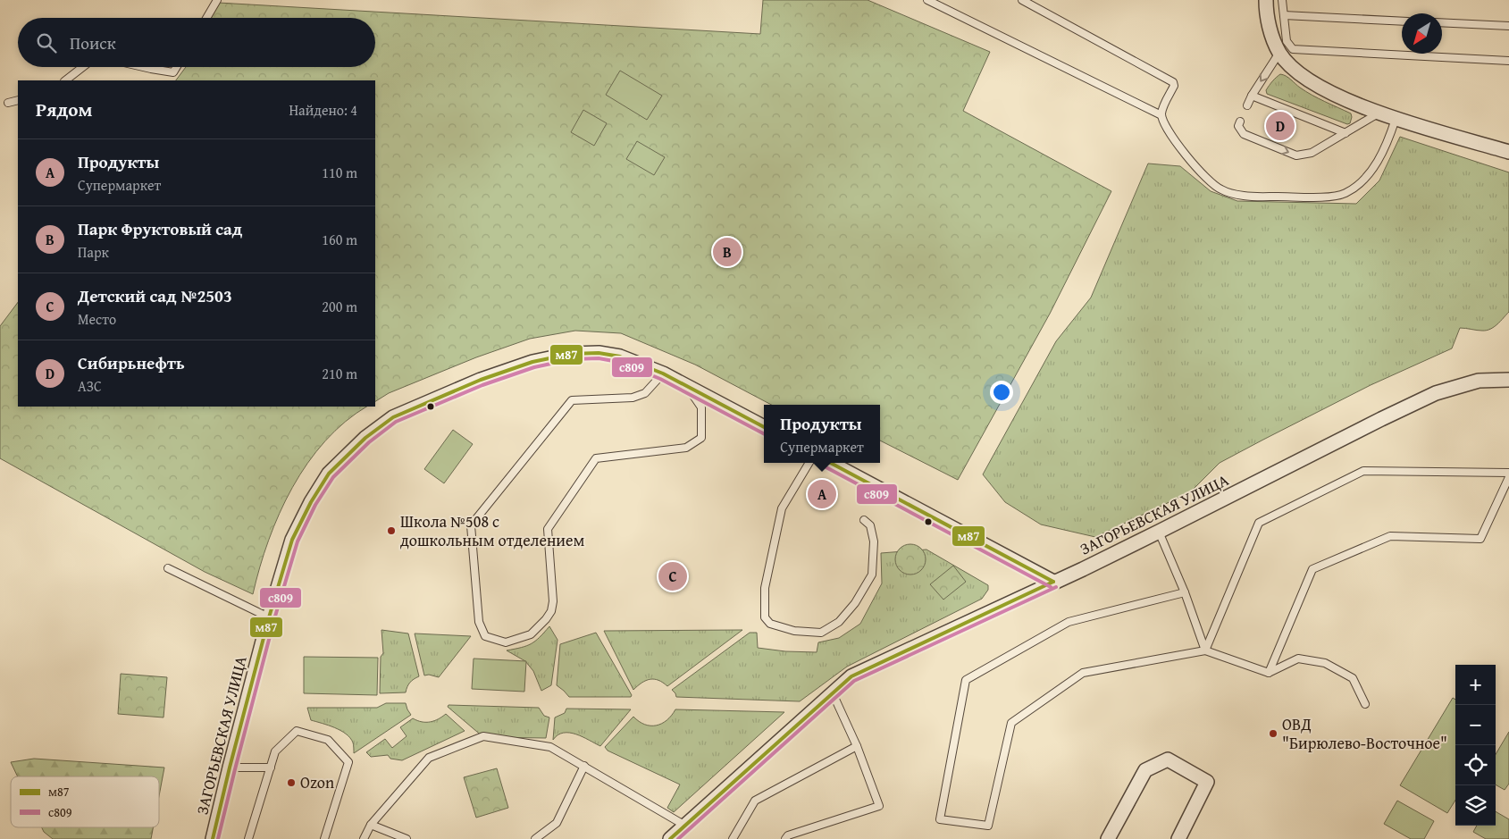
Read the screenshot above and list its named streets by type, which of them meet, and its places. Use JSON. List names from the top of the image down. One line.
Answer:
{"streets":{"street":["ЗАГОРЬЕВСКАЯ УЛИЦА"]},"places":["Школа №508 с дошкольным отделением","ОВД \"Бирюлево-Восточное\"","Ozon"],"lines":["transit line м87","transit line с809"],"legend":["м87","с809"],"north":"bottom left","page":{"search":"Поиск","heading":["Рядом","Найдено: 4"],"pins":["D","B","A","C"],"list":[{"mark":"A","name":"Продукты","note":"Супермаркет","value":"110 m"},{"mark":"B","name":"Парк Фруктовый сад","note":"Парк","value":"160 m"},{"mark":"C","name":"Детский сад №2503","note":"Место","value":"200 m"},{"mark":"D","name":"Сибирьнефть","note":"АЗС","value":"210 m"}],"popup":["Продукты","Супермаркет"],"map_buttons":["+","−"]}}
